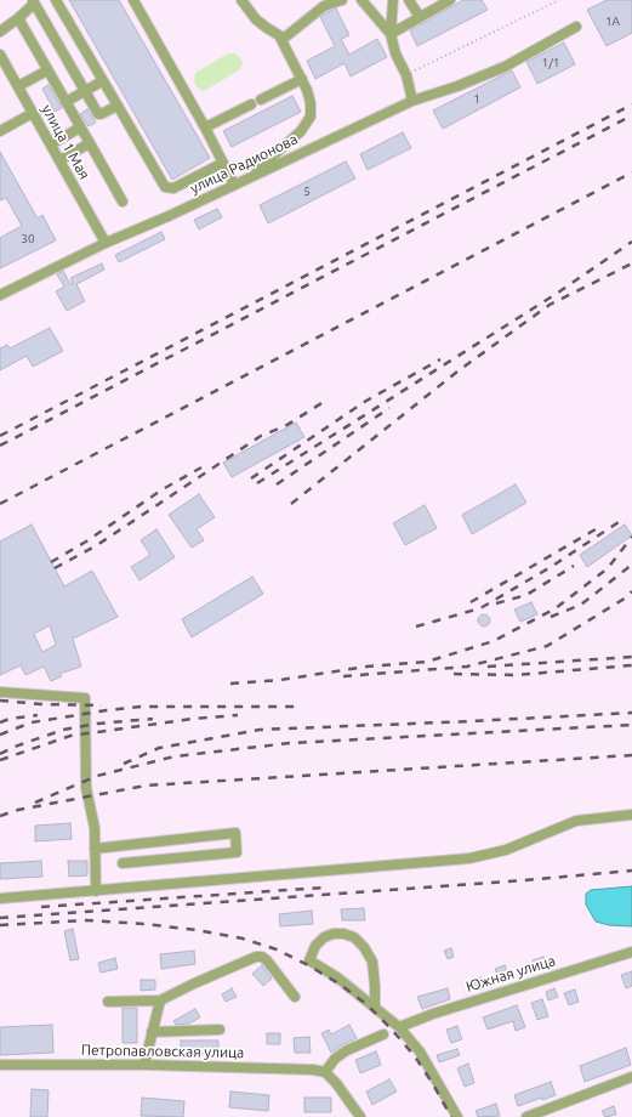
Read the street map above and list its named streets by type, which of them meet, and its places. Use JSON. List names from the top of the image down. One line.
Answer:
{"streets":{"street":["улица 1 Мая","улица Радионова","Южная улица","Петропавловская улица"]},"crossings":[["улица 1 Мая","улица Радионова"]],"house_numbers":["1А","1/1","1","5","30"]}
